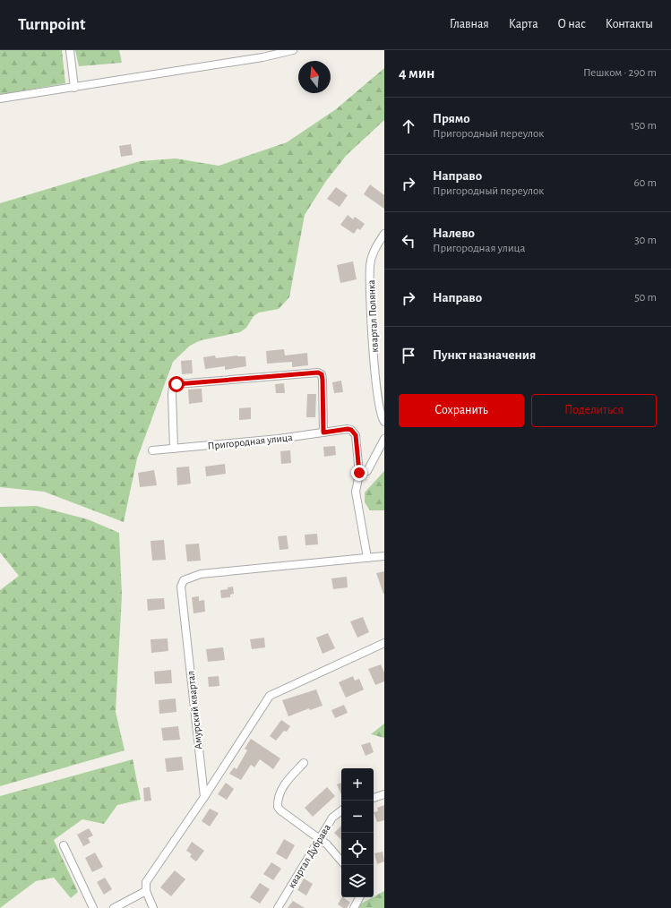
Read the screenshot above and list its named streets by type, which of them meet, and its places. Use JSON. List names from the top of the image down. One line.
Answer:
{"streets":{"street":["квартал Полянка","Пригородная улица","Амурский квартал","квартал Дубрава"]},"crossings":[["Пригородная улица","Амурский квартал"]],"north":"top","page":{"header":"Turnpoint","nav":["Главная","Карта","О нас","Контакты"],"heading":["4 мин","Пешком · 290 m"],"list":[["Прямо","Пригородный переулок","150 m"],["Направо","Пригородный переулок","60 m"],["Налево","Пригородная улица","30 m"],["Направо","50 m"],"Пункт назначения"],"buttons":["Сохранить","Поделиться"],"map_buttons":["+","−"]}}
